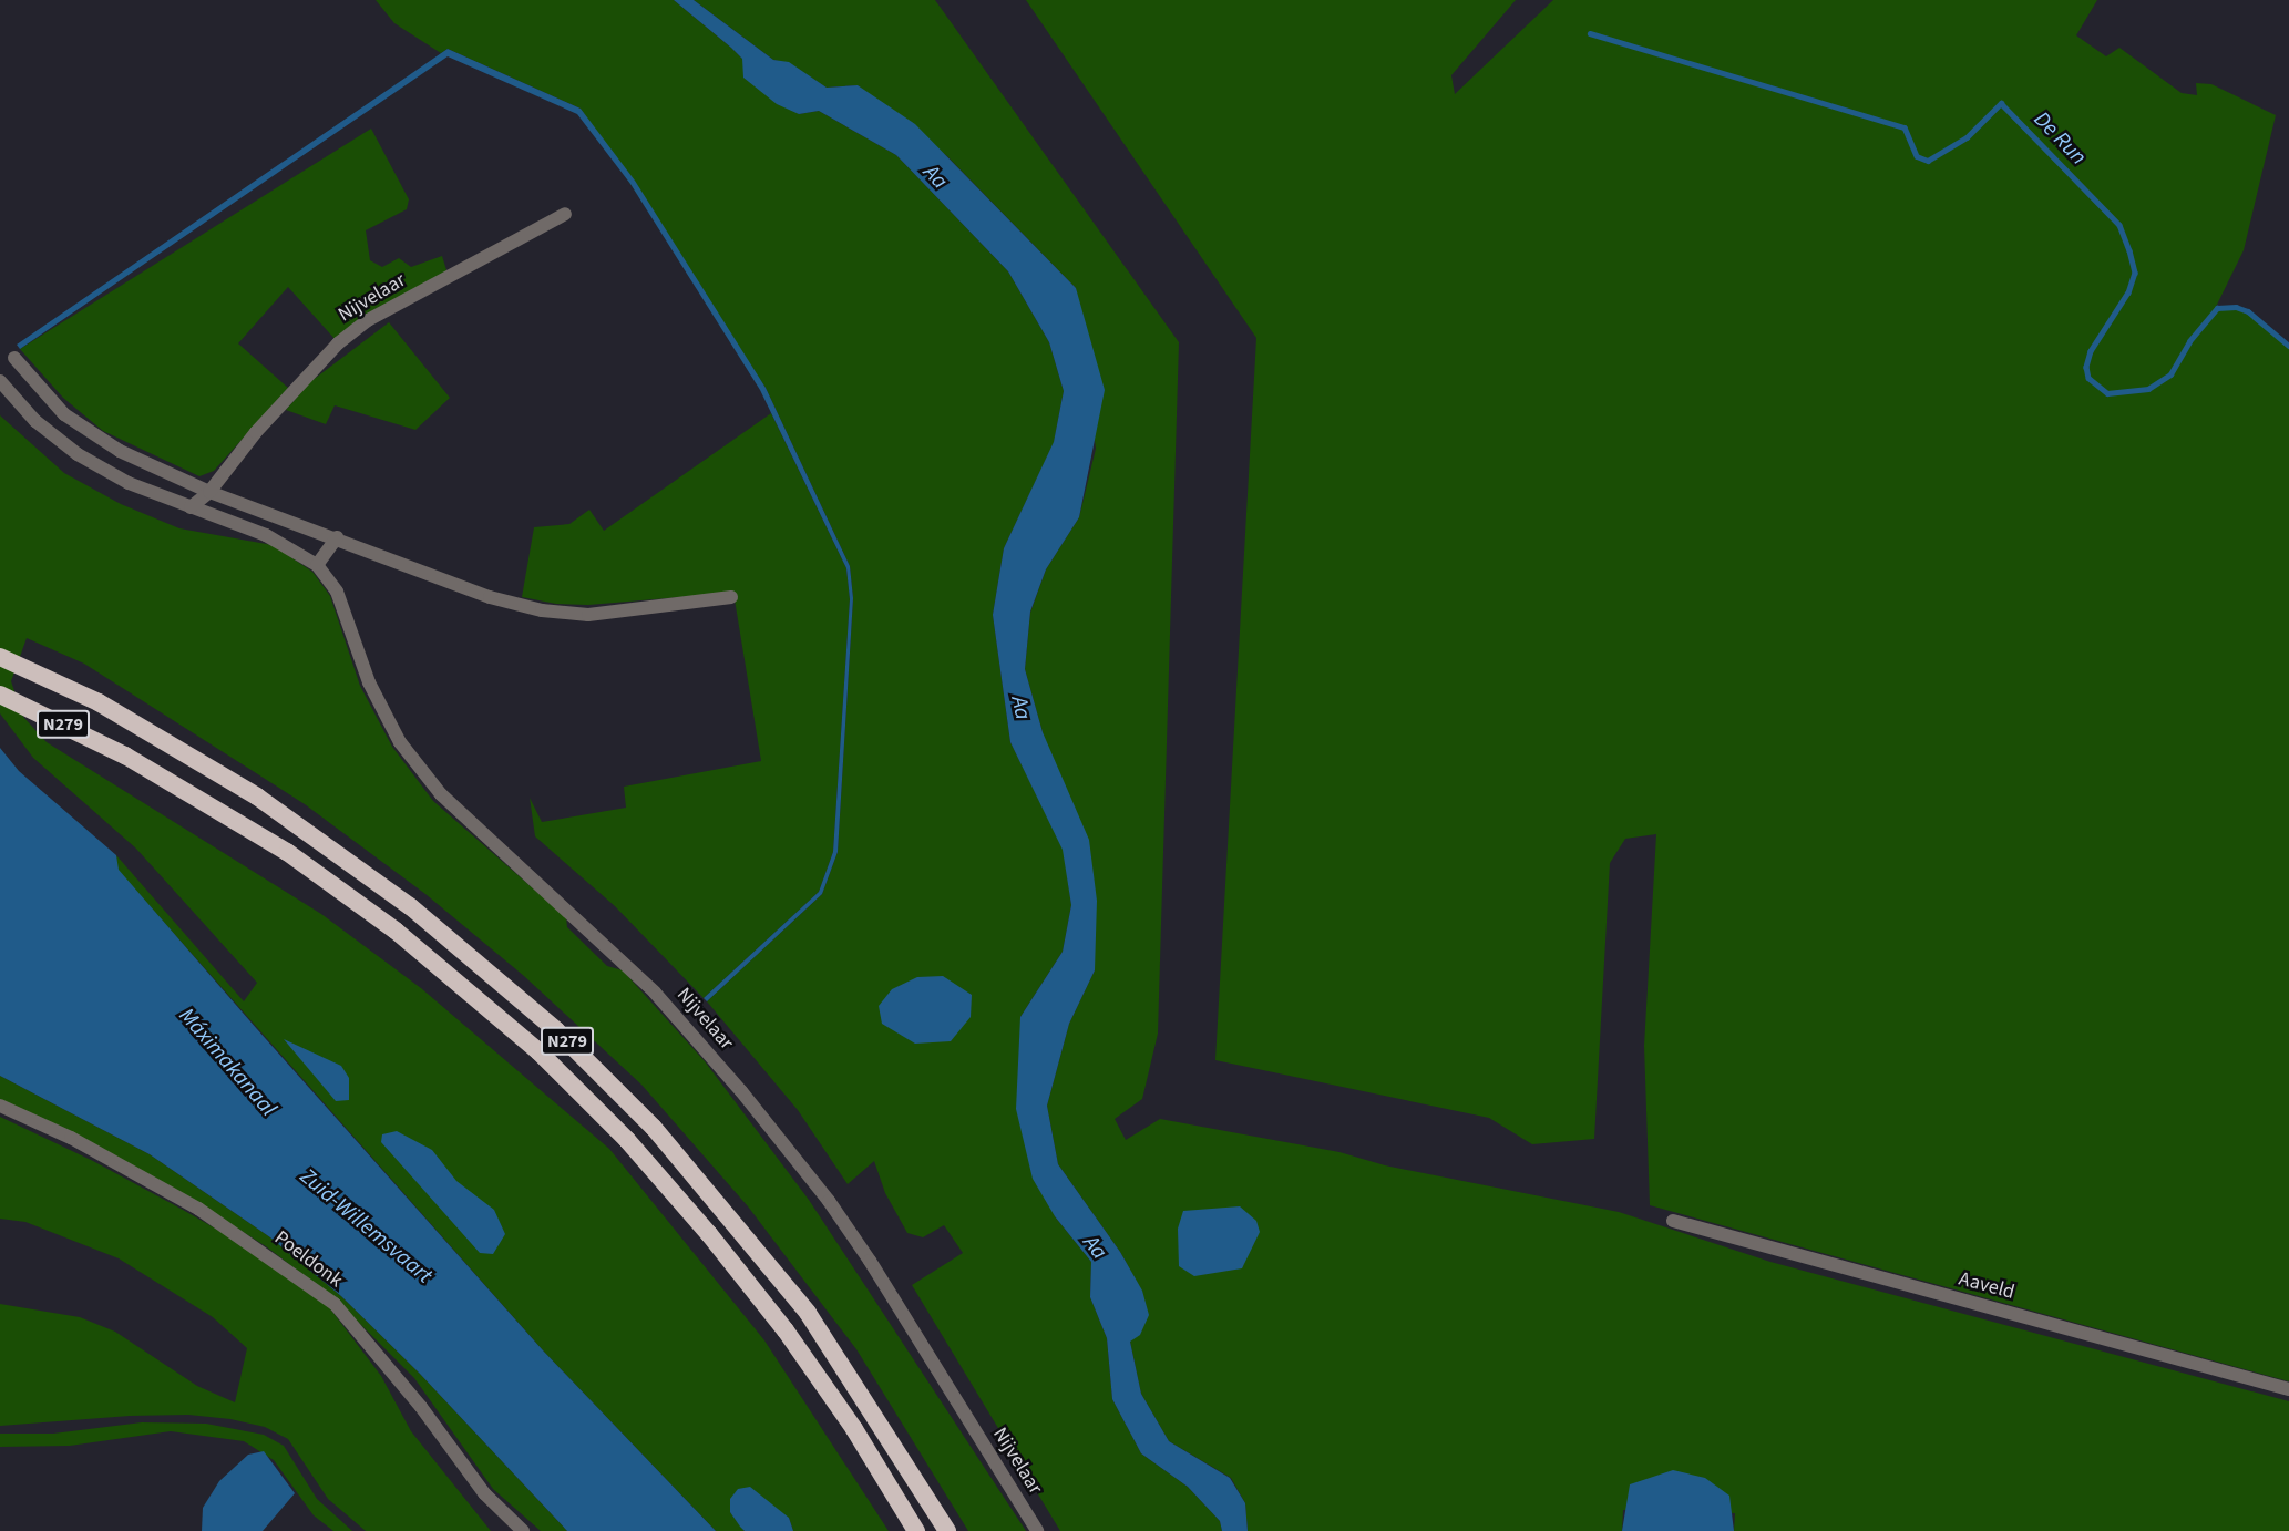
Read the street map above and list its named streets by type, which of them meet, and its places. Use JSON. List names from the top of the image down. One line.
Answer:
{"streets":{"highway":["N279"],"street":["Nijvelaar","Poeldonk","Aaveld"]},"water":["De Run","Aa","Máximakanaal","Zuid-Willemsvaart"]}
